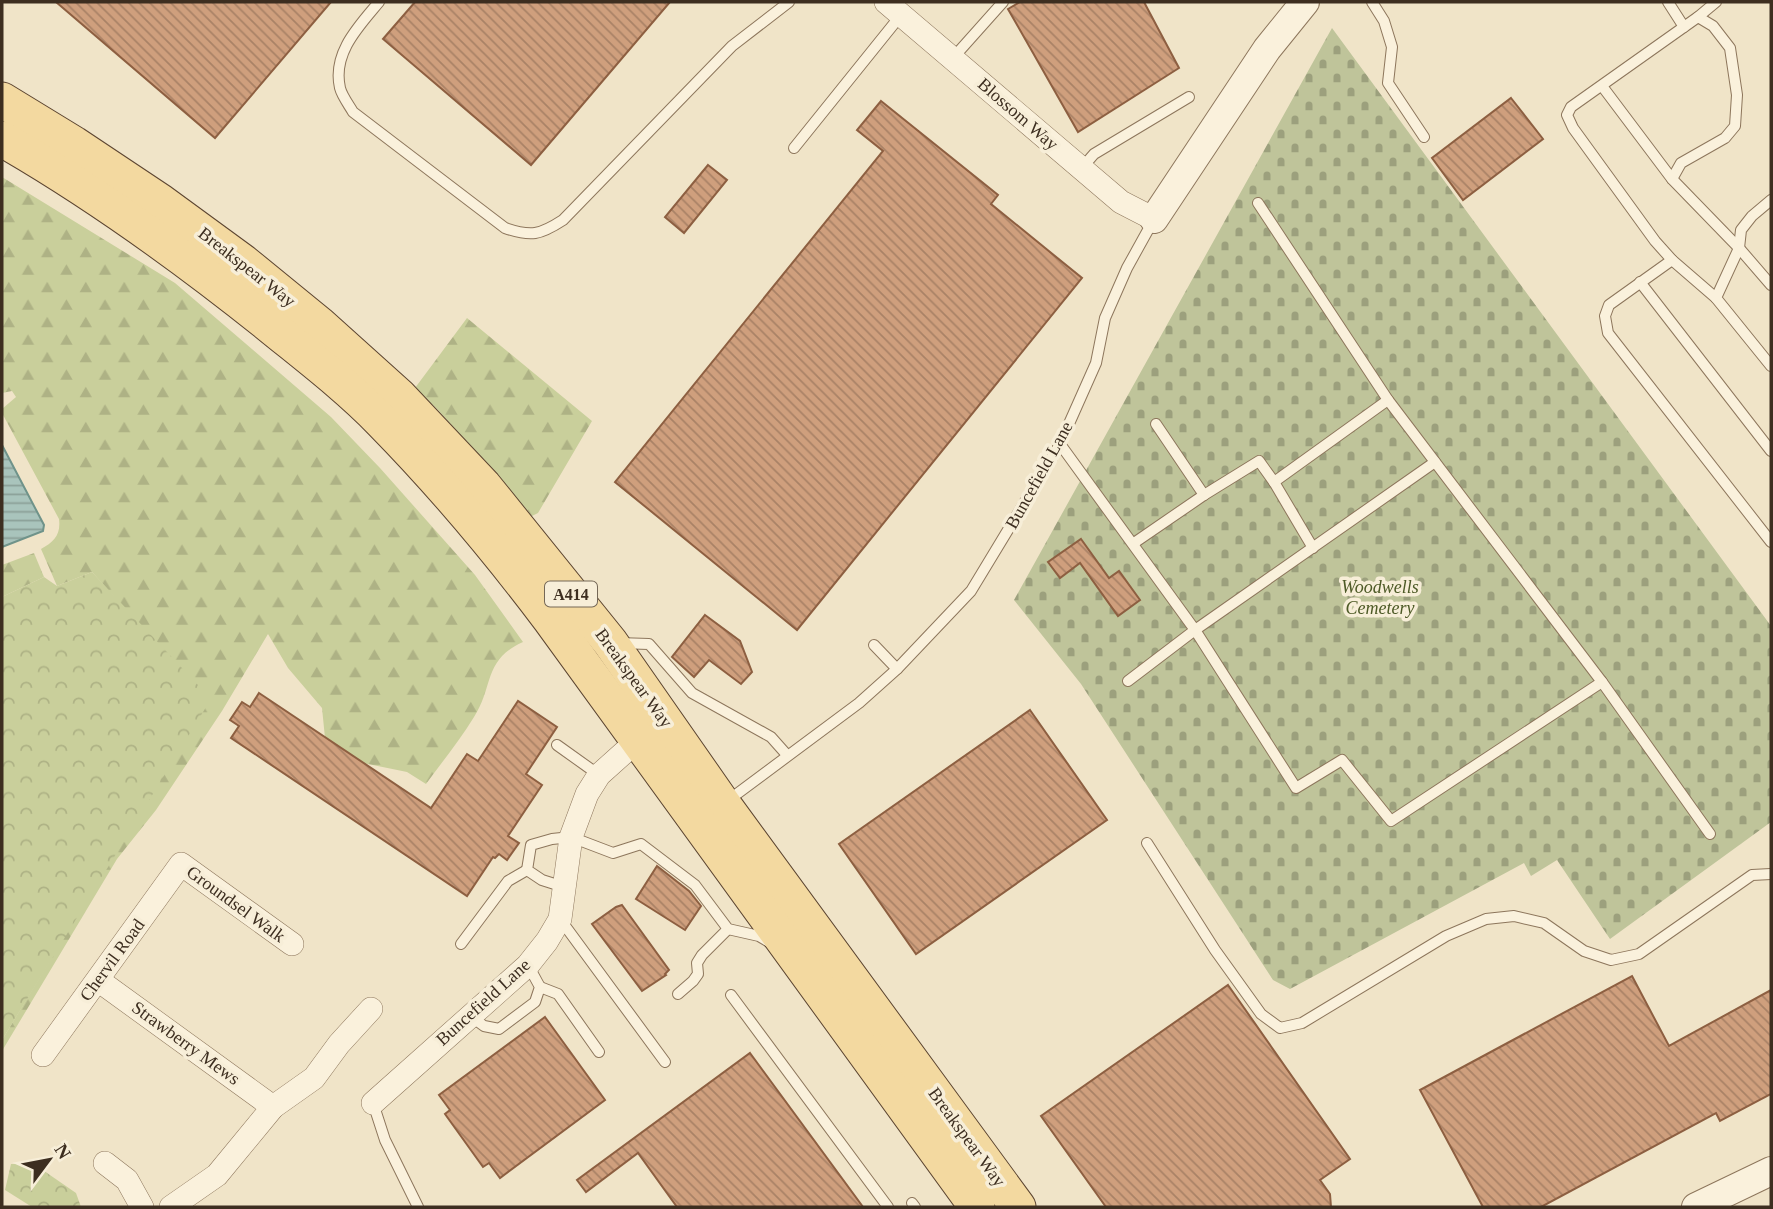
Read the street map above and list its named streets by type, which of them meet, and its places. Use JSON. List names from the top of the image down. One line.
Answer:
{"streets":{"main road":["Breakspear Way","A414"],"street":["Blossom Way","Buncefield Lane","Groundsel Walk","Chervil Road","Strawberry Mews"]},"crossings":[["Blossom Way","Buncefield Lane"],["Breakspear Way","Buncefield Lane"],["Groundsel Walk","Chervil Road"],["Chervil Road","Strawberry Mews"]],"parks":["Woodwells Cemetery"],"north":"top right"}
